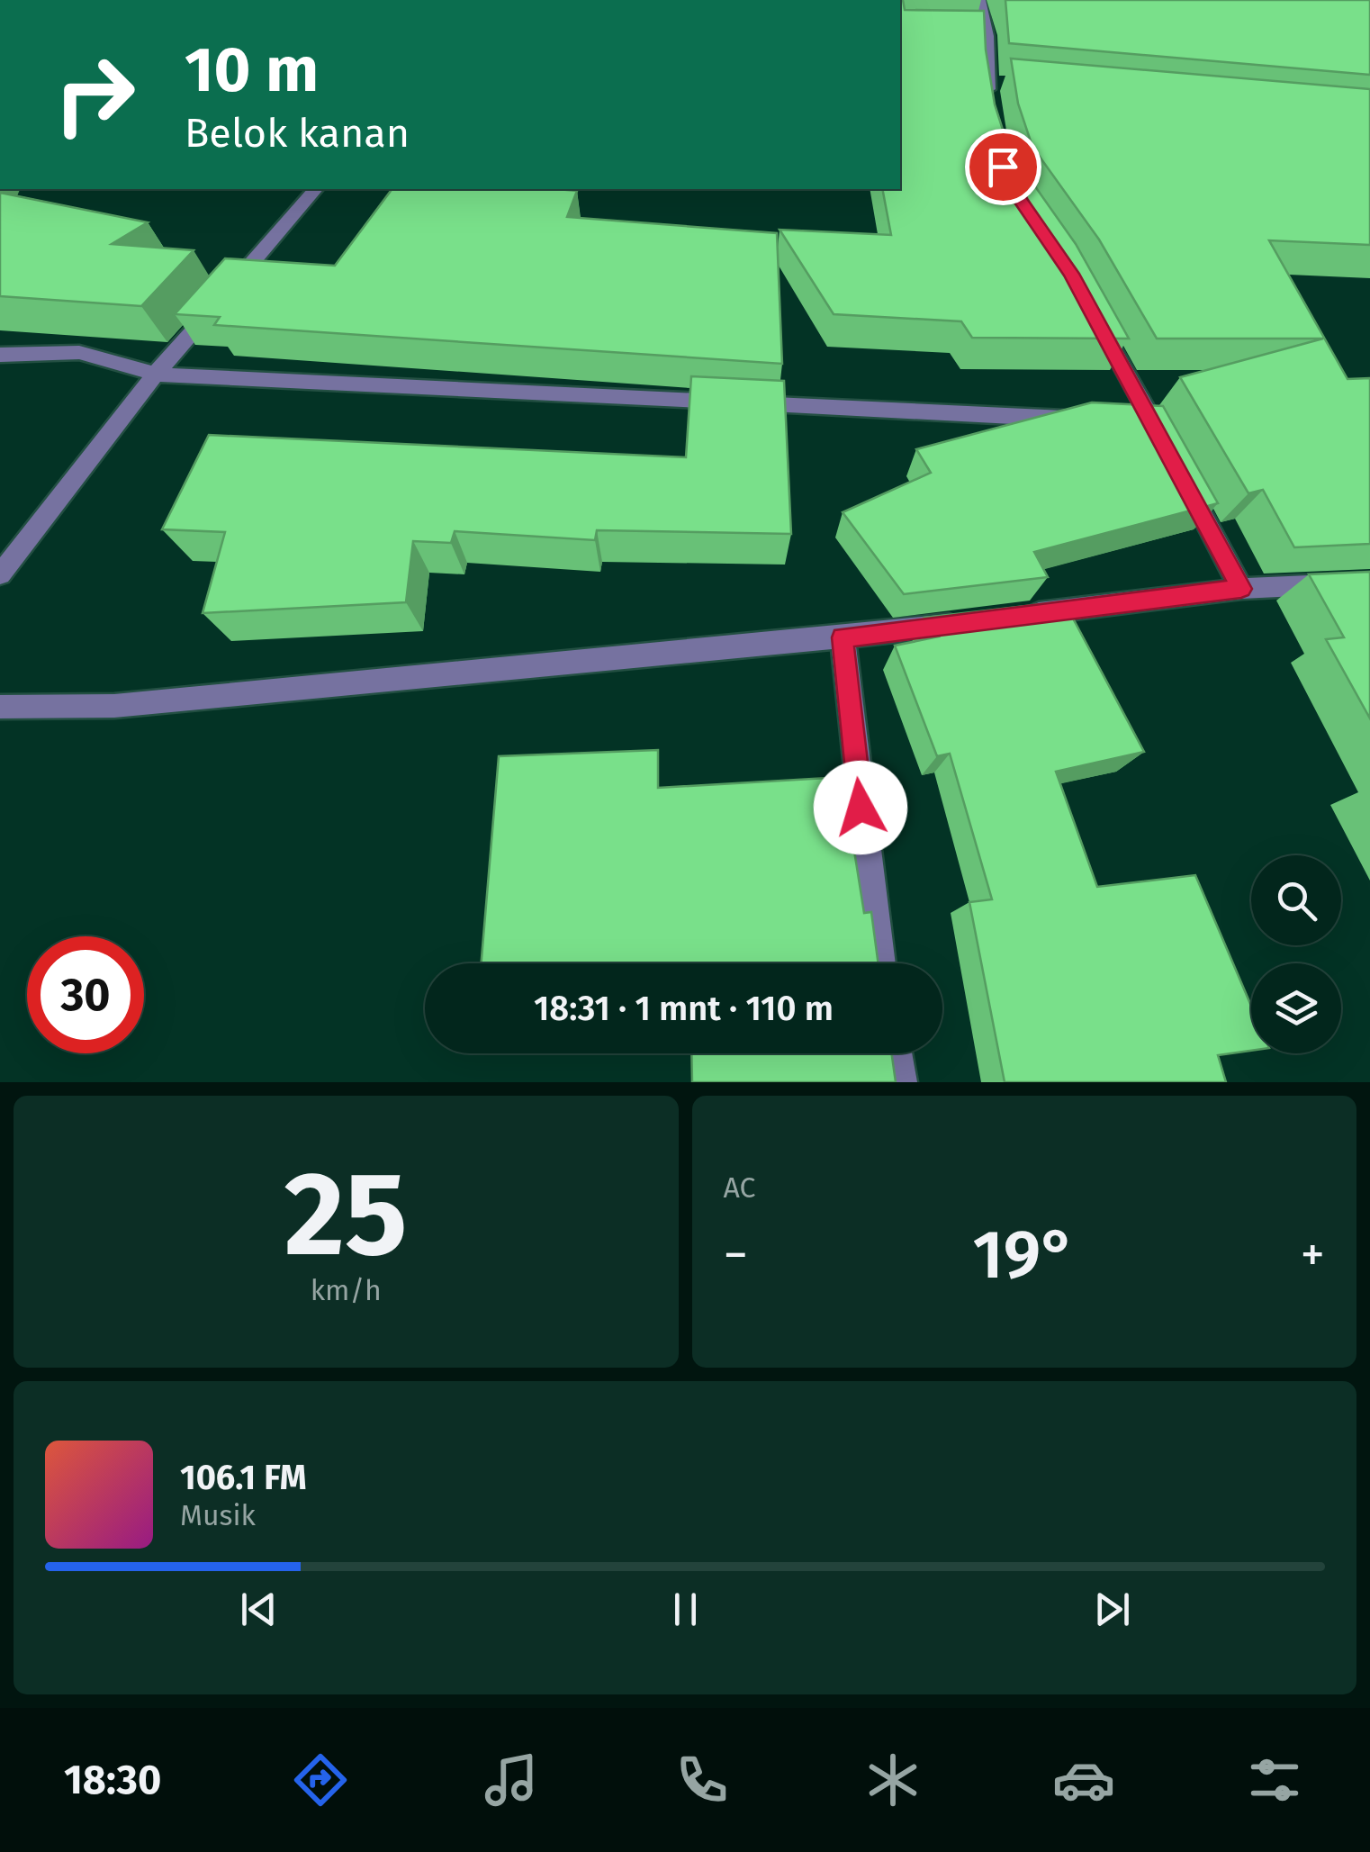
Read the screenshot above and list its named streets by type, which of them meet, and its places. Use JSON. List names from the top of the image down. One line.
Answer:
{"page":{"turn":["10 m","Belok kanan"],"limit":"30","trip":"18:31 · 1 mnt · 110 m","tile":[["25","km/h"],"AC"],"heat":["−","19°","+"],"song":["106.1 FM","Musik"],"tabs":"18:30"}}
